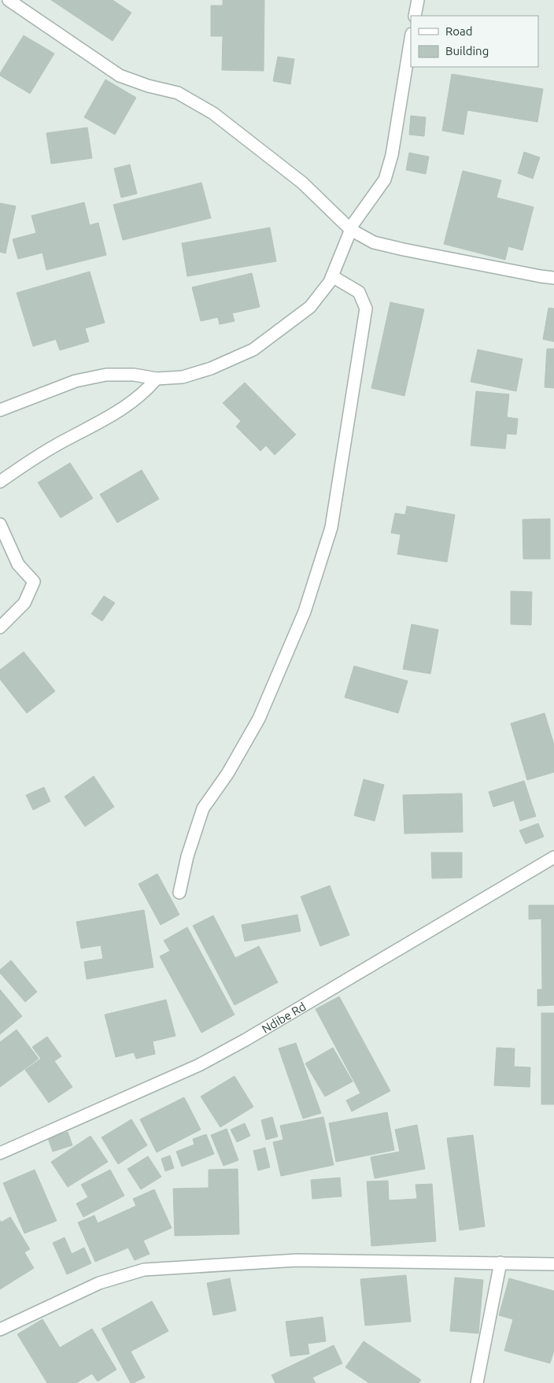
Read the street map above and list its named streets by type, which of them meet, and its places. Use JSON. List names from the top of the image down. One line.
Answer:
{"streets":{"street":["Ndibe Rd"]},"legend":["Road","Building"]}
